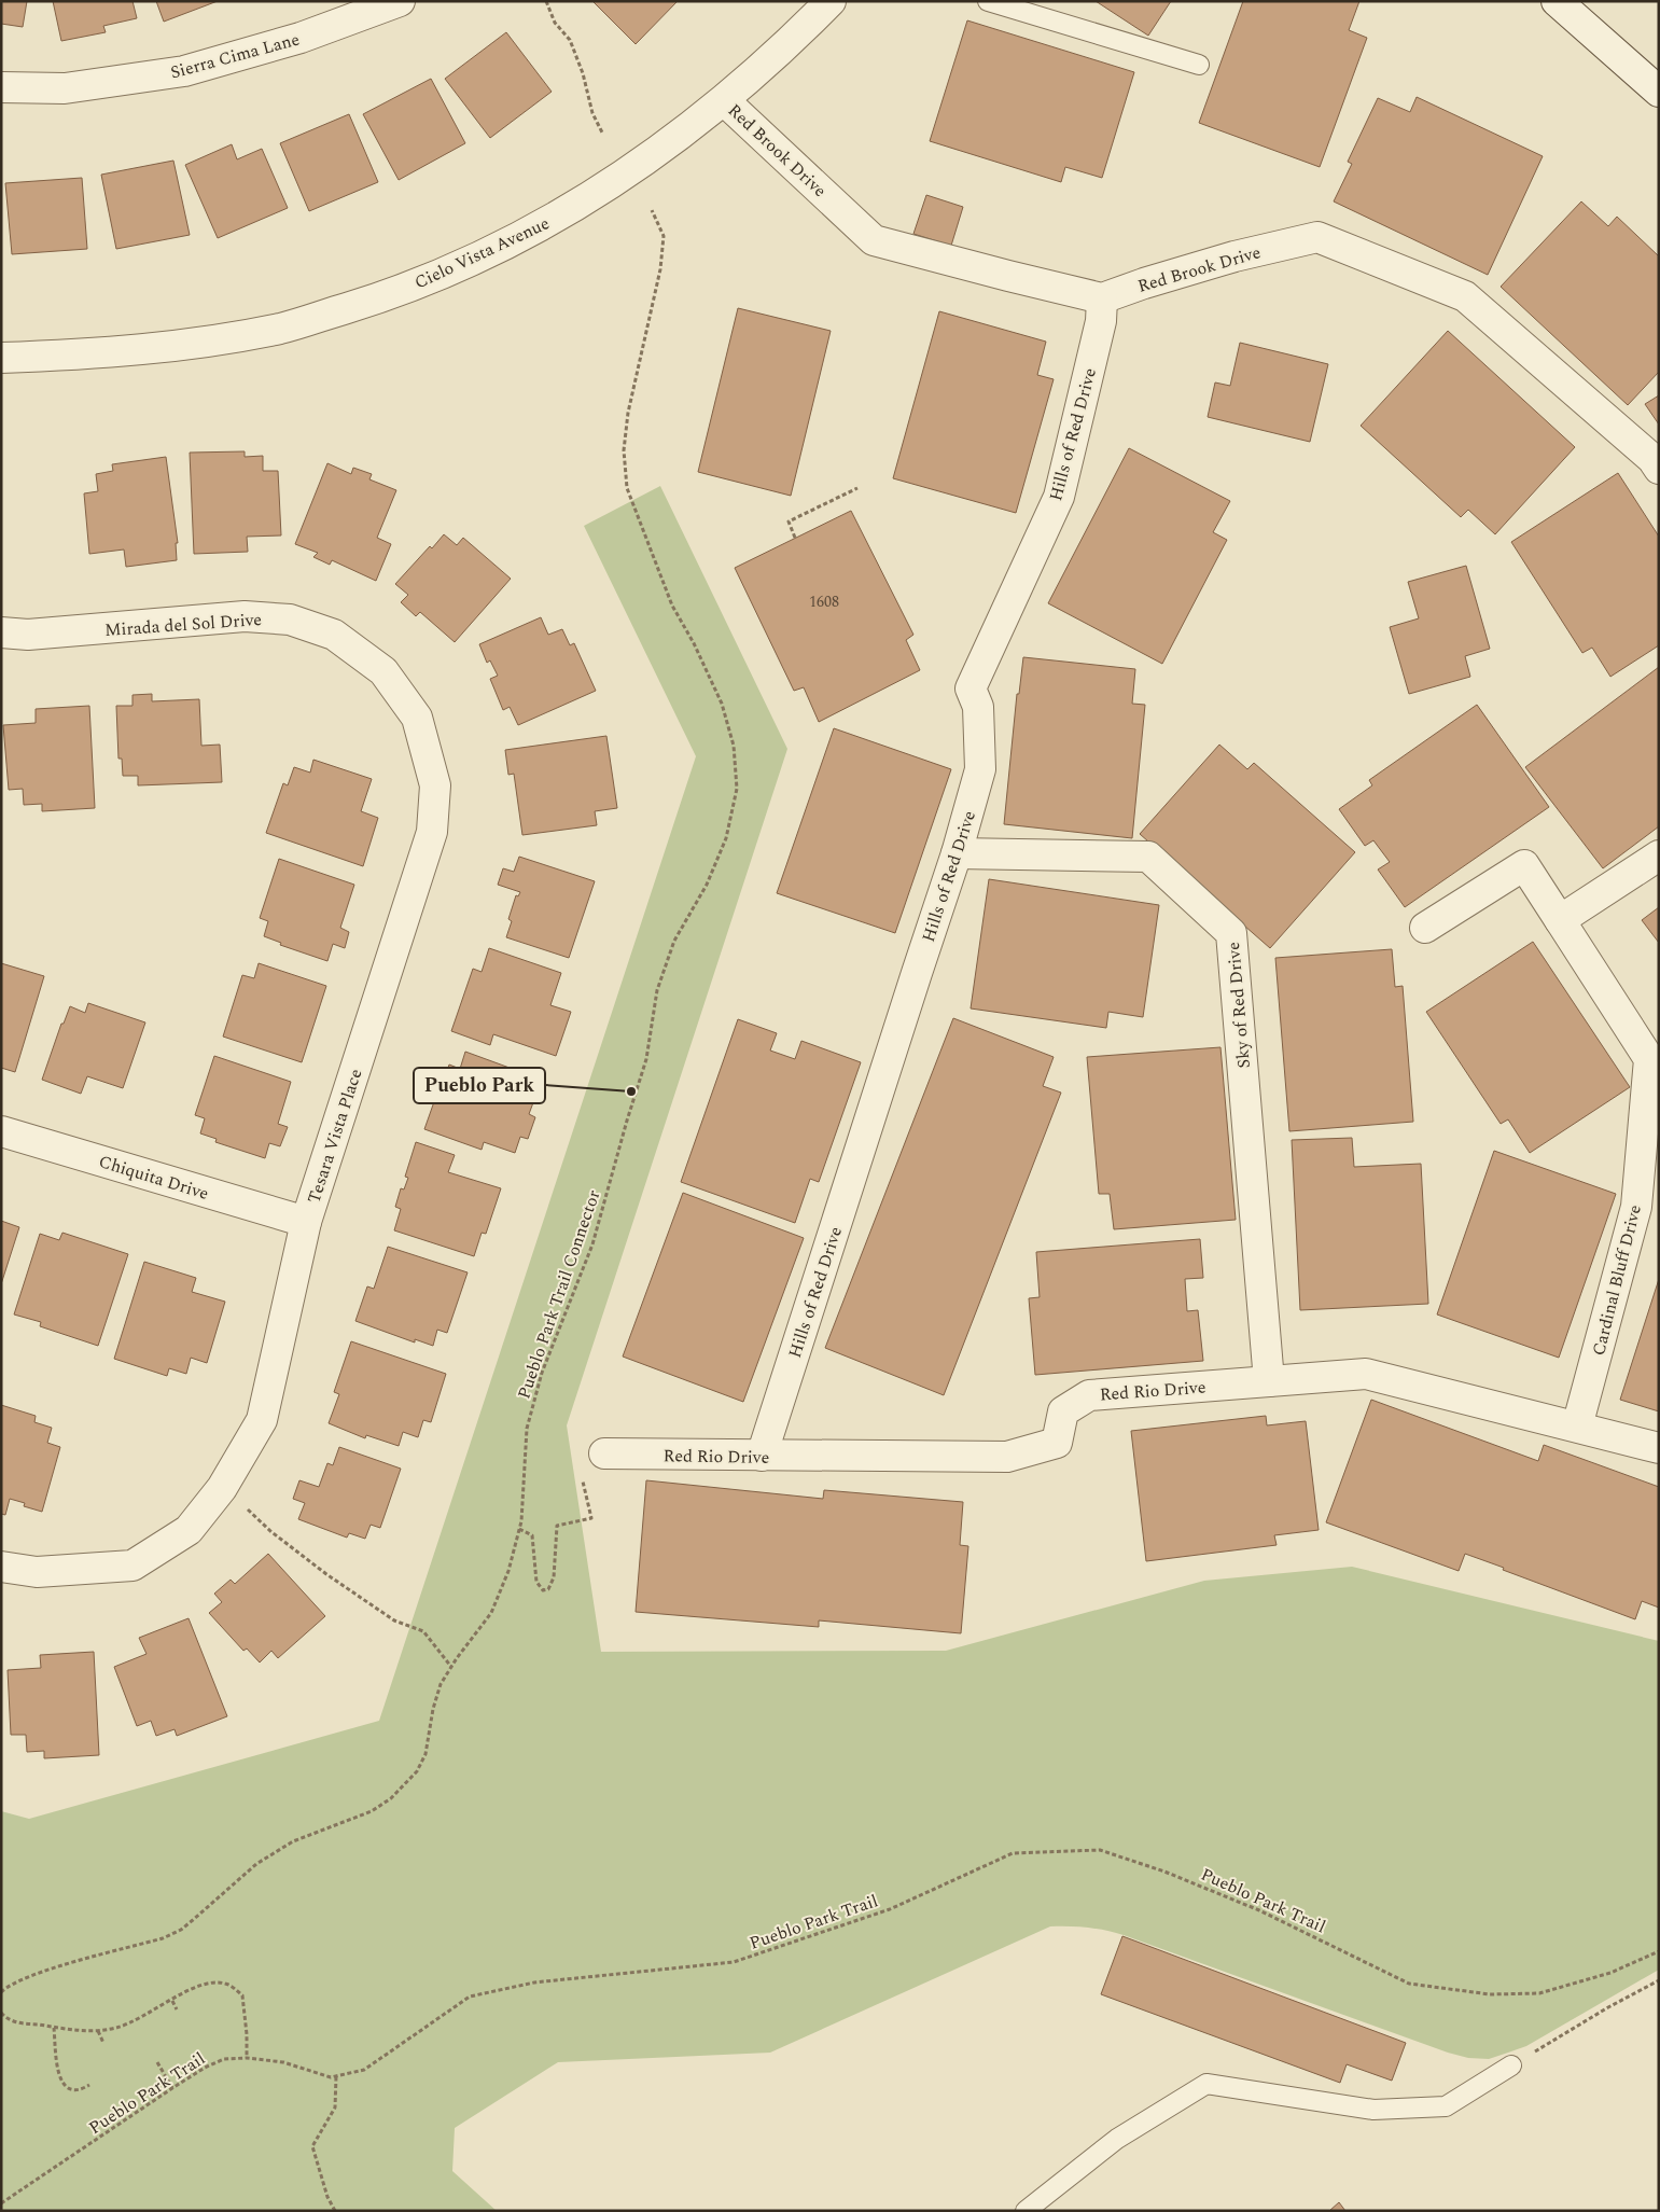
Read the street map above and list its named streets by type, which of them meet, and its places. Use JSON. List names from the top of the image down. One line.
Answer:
{"streets":{"street":["Sierra Cima Lane","Red Brook Drive","Cielo Vista Avenue","Hills of Red Drive","Mirada del Sol Drive","Sky of Red Drive","Tesara Vista Place","Chiquita Drive","Cardinal Bluff Drive","Red Rio Drive"],"path":["Pueblo Park Trail Connector","Pueblo Park Trail"]},"crossings":[["Red Brook Drive","Cielo Vista Avenue"],["Red Brook Drive","Hills of Red Drive"],["Hills of Red Drive","Sky of Red Drive"],["Hills of Red Drive","Red Rio Drive"],["Mirada del Sol Drive","Tesara Vista Place"],["Sky of Red Drive","Red Rio Drive"],["Tesara Vista Place","Chiquita Drive"],["Cardinal Bluff Drive","Red Rio Drive"]],"places":["Pueblo Park"],"house_numbers":["1608"]}
